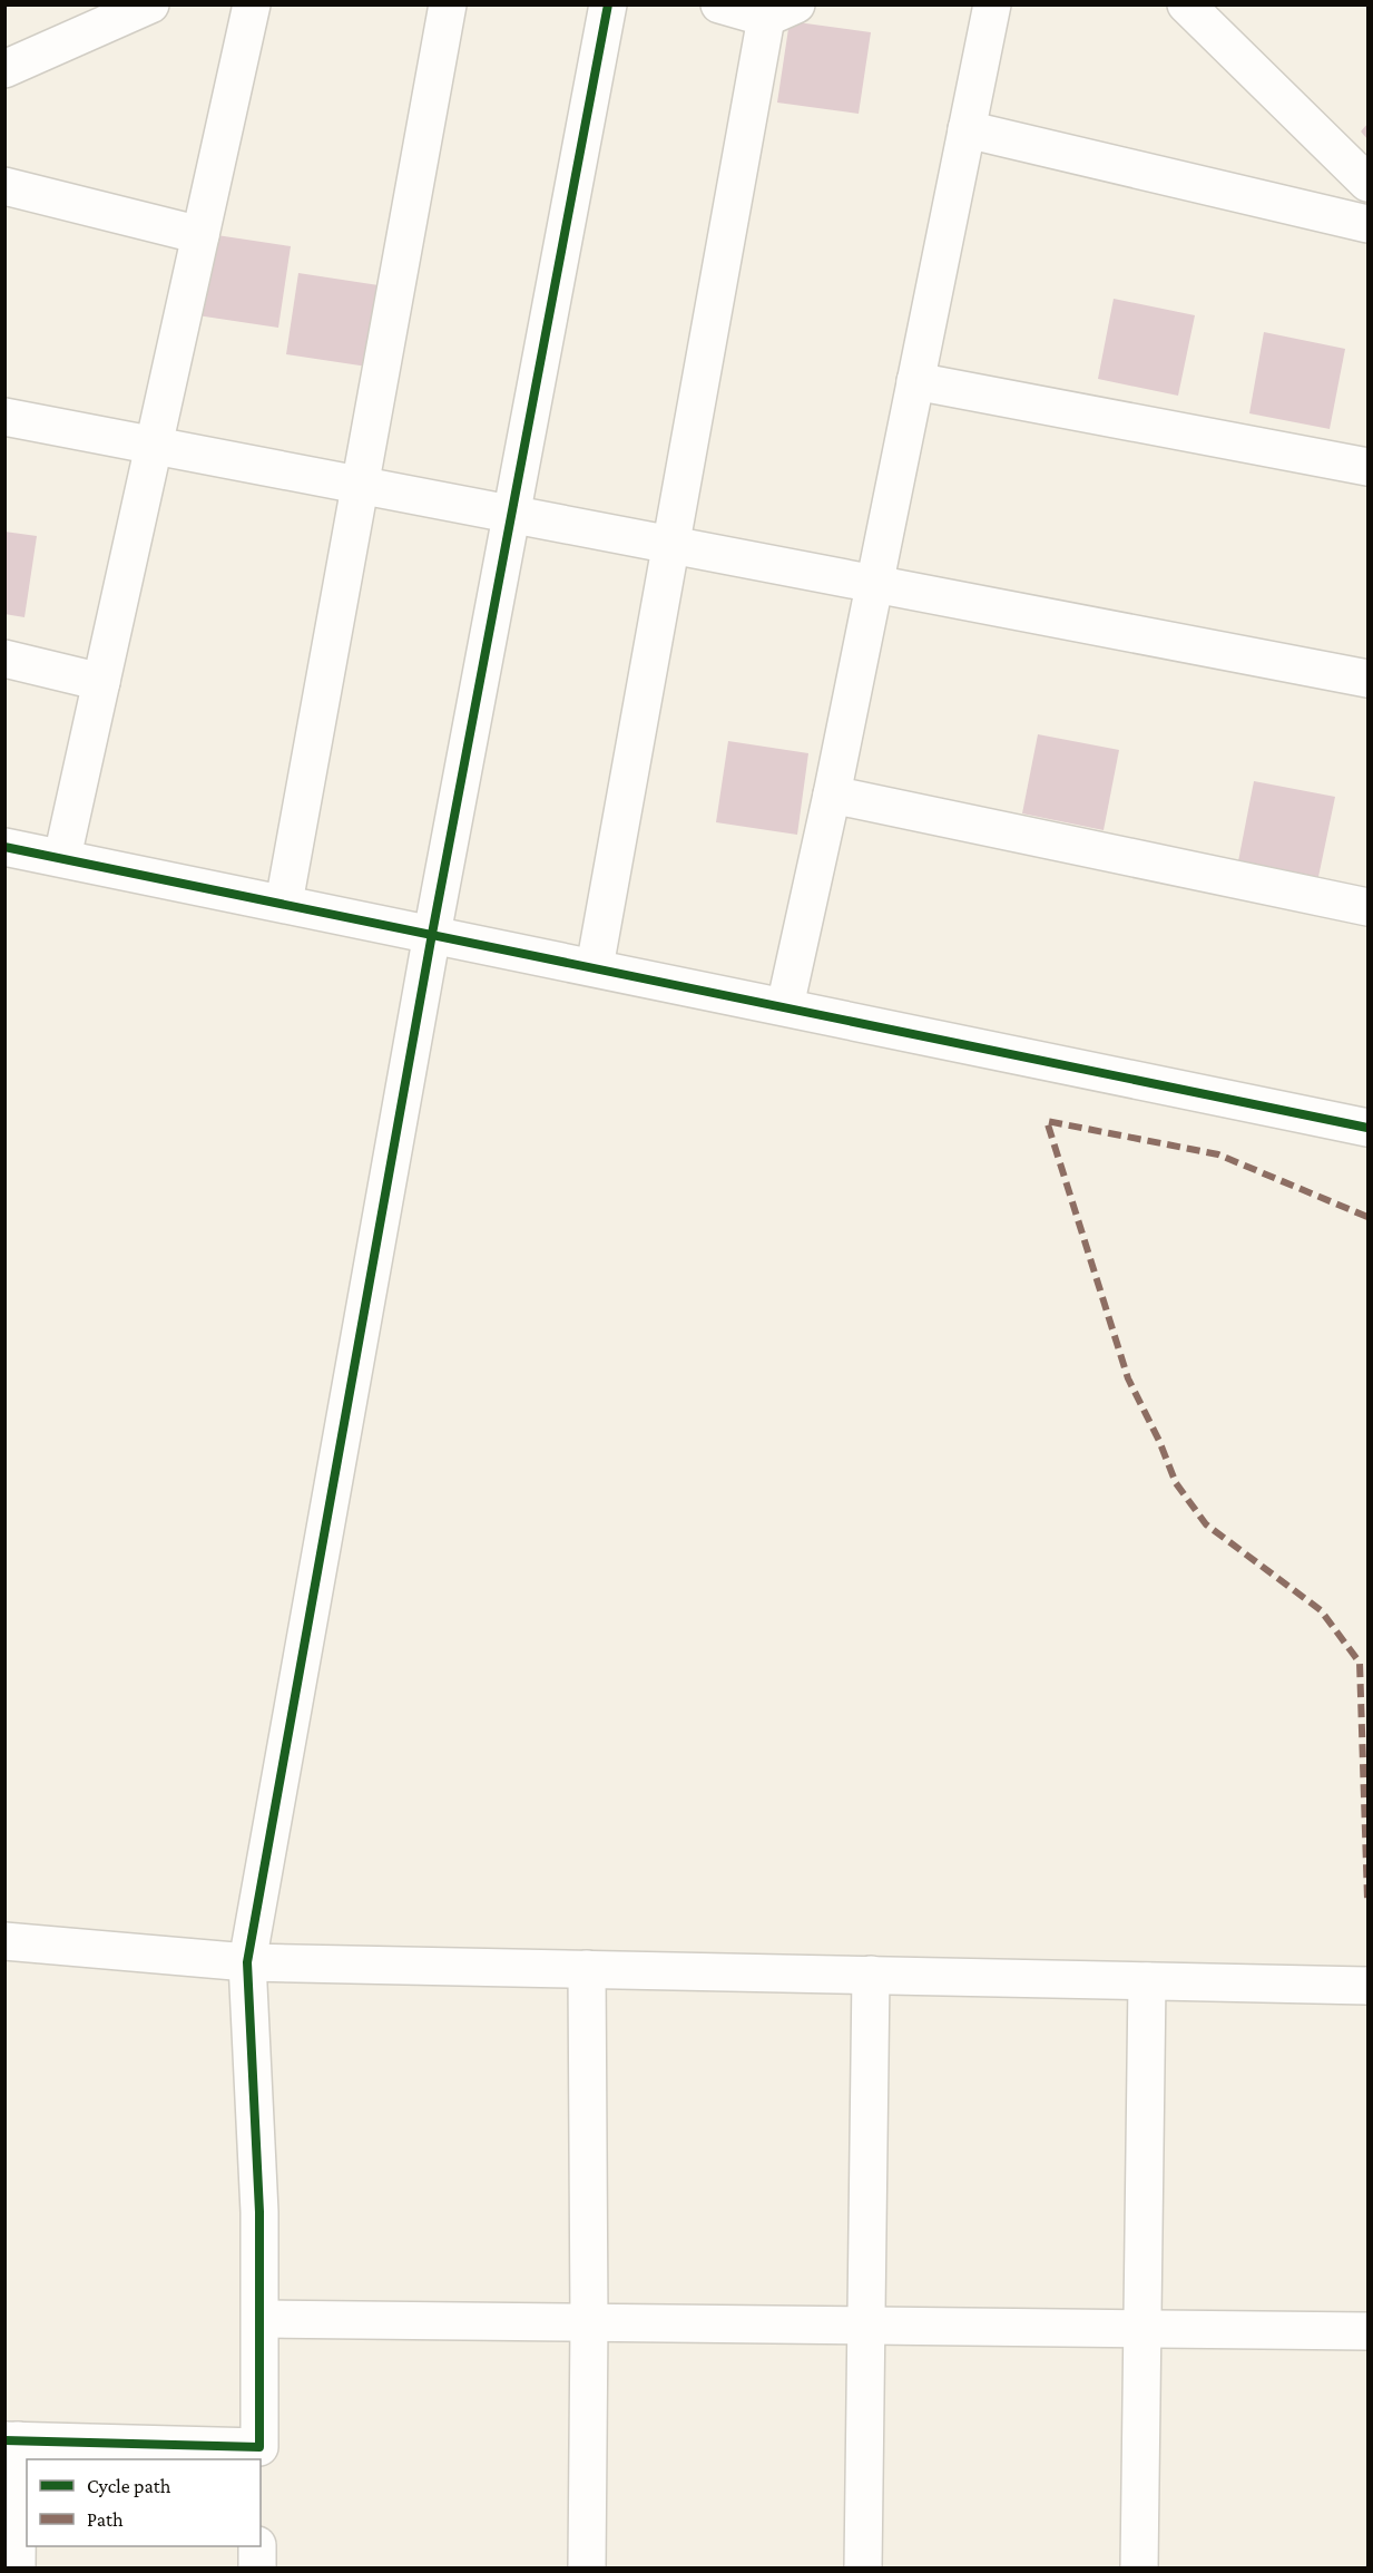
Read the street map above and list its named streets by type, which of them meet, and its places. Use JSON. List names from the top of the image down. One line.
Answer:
{"legend":["Cycle path","Path"]}
